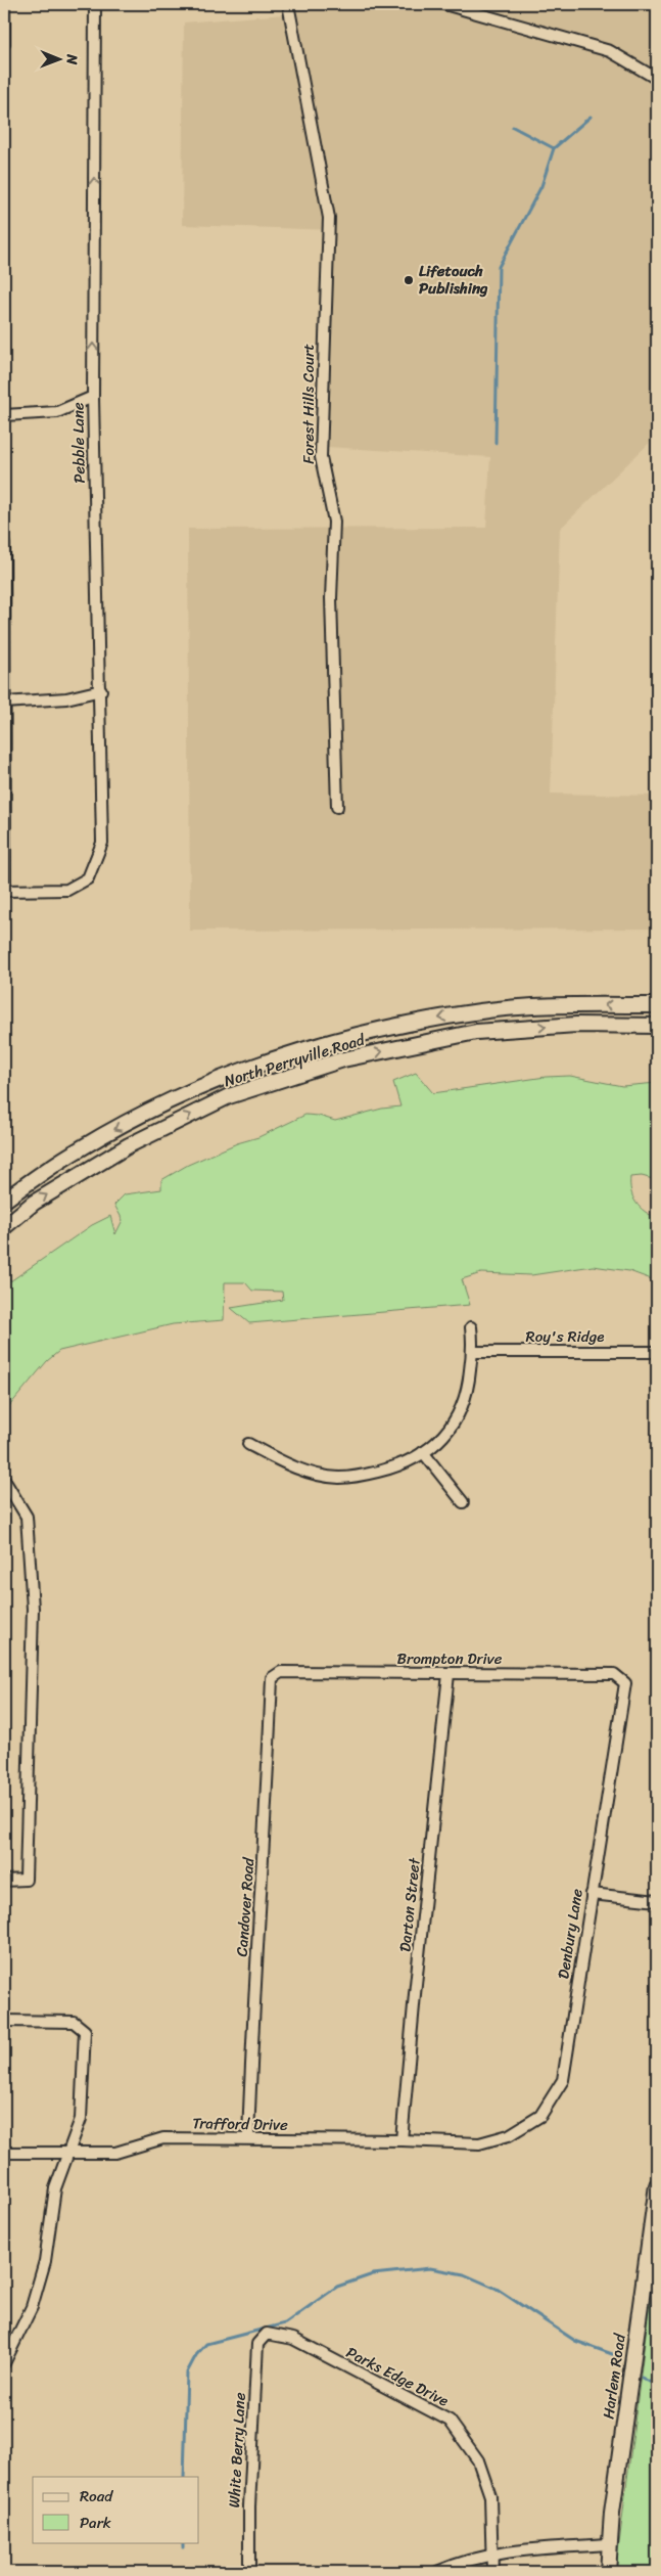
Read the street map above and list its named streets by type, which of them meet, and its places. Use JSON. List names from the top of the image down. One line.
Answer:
{"streets":{"main road":["North Perryville Road","Harlem Road"],"street":["Forest Hills Court","Pebble Lane","Roy's Ridge","Brompton Drive","Darton Street","Candover Road","Denbury Lane","Trafford Drive","Parks Edge Drive","White Berry Lane"]},"crossings":[["Brompton Drive","Darton Street"],["Brompton Drive","Candover Road"],["Brompton Drive","Denbury Lane"],["Darton Street","Trafford Drive"],["Candover Road","Trafford Drive"],["Denbury Lane","Trafford Drive"],["Parks Edge Drive","White Berry Lane"]],"one_way":["Pebble Lane"],"places":["Lifetouch Publishing"],"legend":["Road","Park"],"north":"right"}
